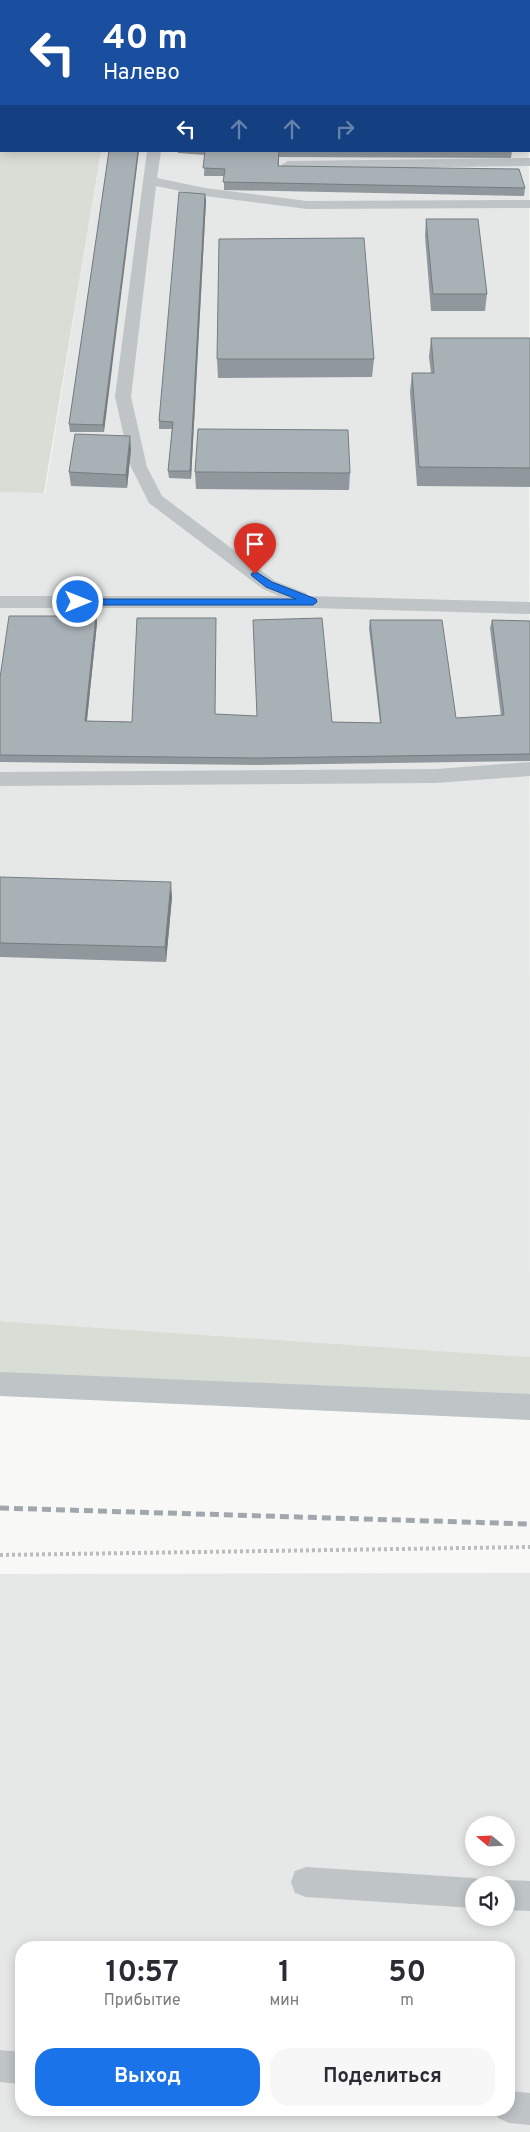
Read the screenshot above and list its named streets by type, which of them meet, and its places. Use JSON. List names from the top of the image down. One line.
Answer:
{"north":"left","page":{"turn":["40 m","Налево"],"eta":["10:57","Прибытие","1","мин","50","m"],"buttons":["Выход","Поделиться"]}}
